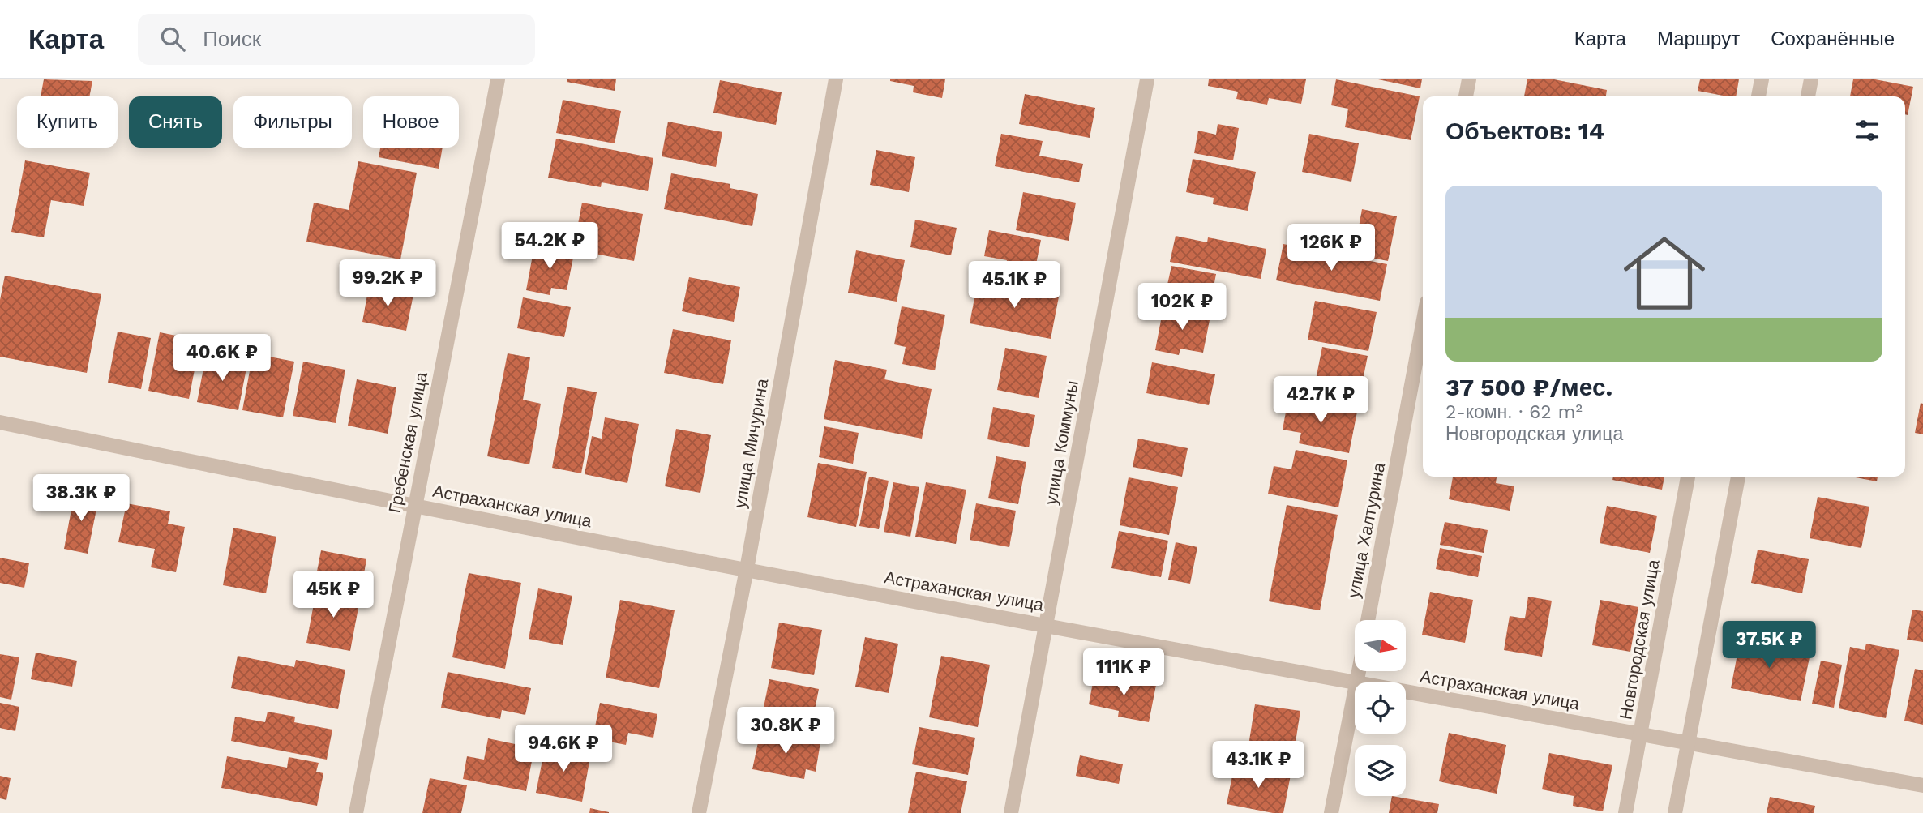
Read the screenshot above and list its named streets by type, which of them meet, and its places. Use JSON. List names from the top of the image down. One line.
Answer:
{"streets":{"street":["Гребенская улица","улица Коммуны","улица Мичурина","Астраханская улица","улица Халтурина","Новгородская улица"]},"crossings":[["Гребенская улица","Астраханская улица"],["улица Коммуны","Астраханская улица"],["улица Мичурина","Астраханская улица"],["Астраханская улица","Новгородская улица"]],"north":"right","page":{"header":"Карта","search":"Поиск","nav":["Карта","Маршрут","Сохранённые"],"chip":["Купить","Снять","Фильтры","Новое"],"heading":"Объектов: 14","list":[{"name":"37 500 ₽/мес.","note":"2-комн. · 62 m² · Новгородская улица"}],"price":["54.2K ₽","126K ₽","99.2K ₽","45.1K ₽","102K ₽","40.6K ₽","42.7K ₽","38.3K ₽","45K ₽","37.5K ₽","111K ₽","30.8K ₽","94.6K ₽","43.1K ₽"]}}
